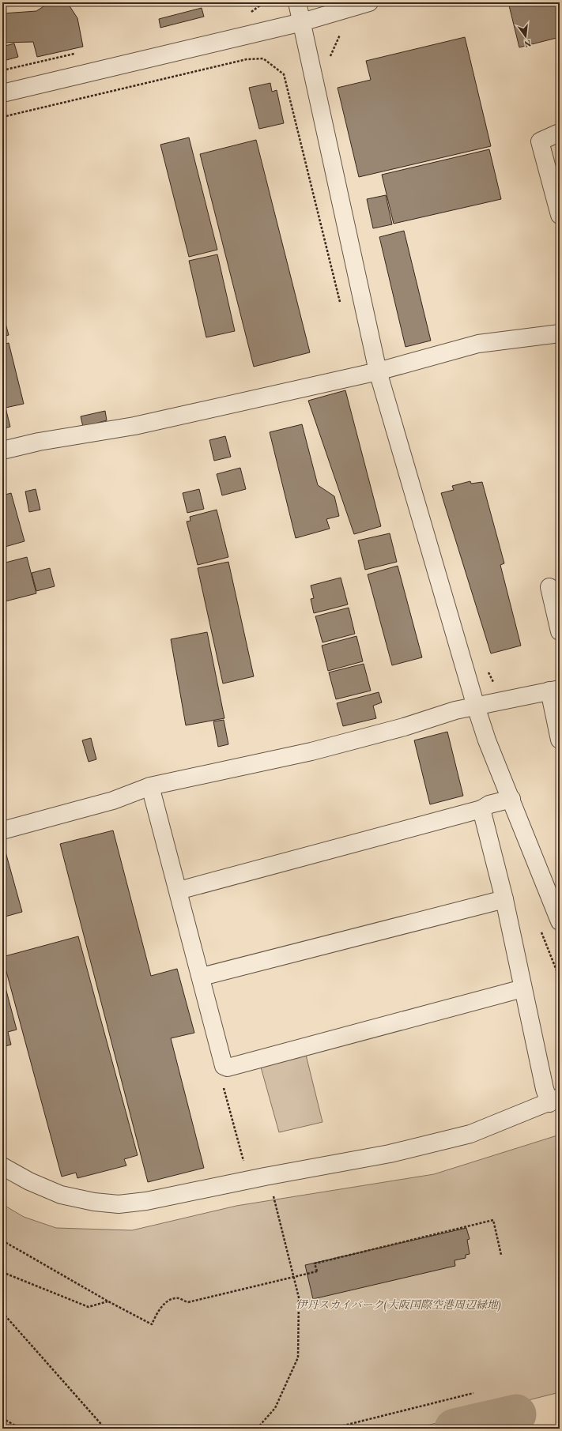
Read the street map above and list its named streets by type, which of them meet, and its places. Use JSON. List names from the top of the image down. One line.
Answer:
{"parks":["伊丹スカイパーク(大阪国際空港周辺緑地)"],"north":"bottom"}
